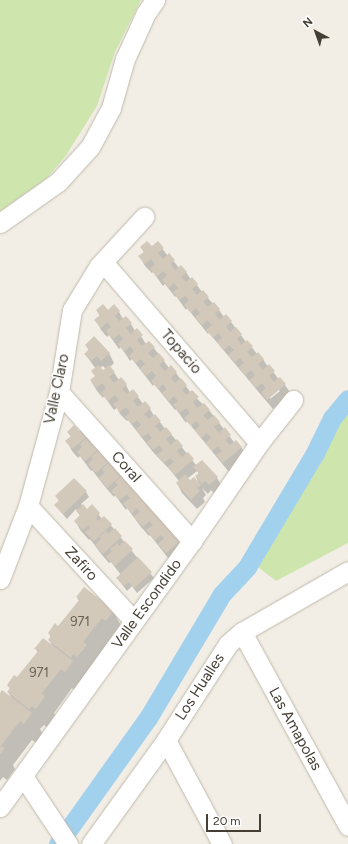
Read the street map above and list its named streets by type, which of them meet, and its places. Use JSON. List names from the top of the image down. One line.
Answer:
{"streets":{"street":["Topacio","Valle Claro","Coral","Zafiro","Valle Escondido","Los Hualles","Las Amapolas"]},"crossings":[["Topacio","Valle Claro"],["Topacio","Valle Escondido"],["Valle Claro","Coral"],["Valle Claro","Zafiro"],["Coral","Valle Escondido"],["Zafiro","Valle Escondido"],["Los Hualles","Las Amapolas"]],"house_numbers":["971","971"],"scale_bar":"20 m","north":"top left"}
